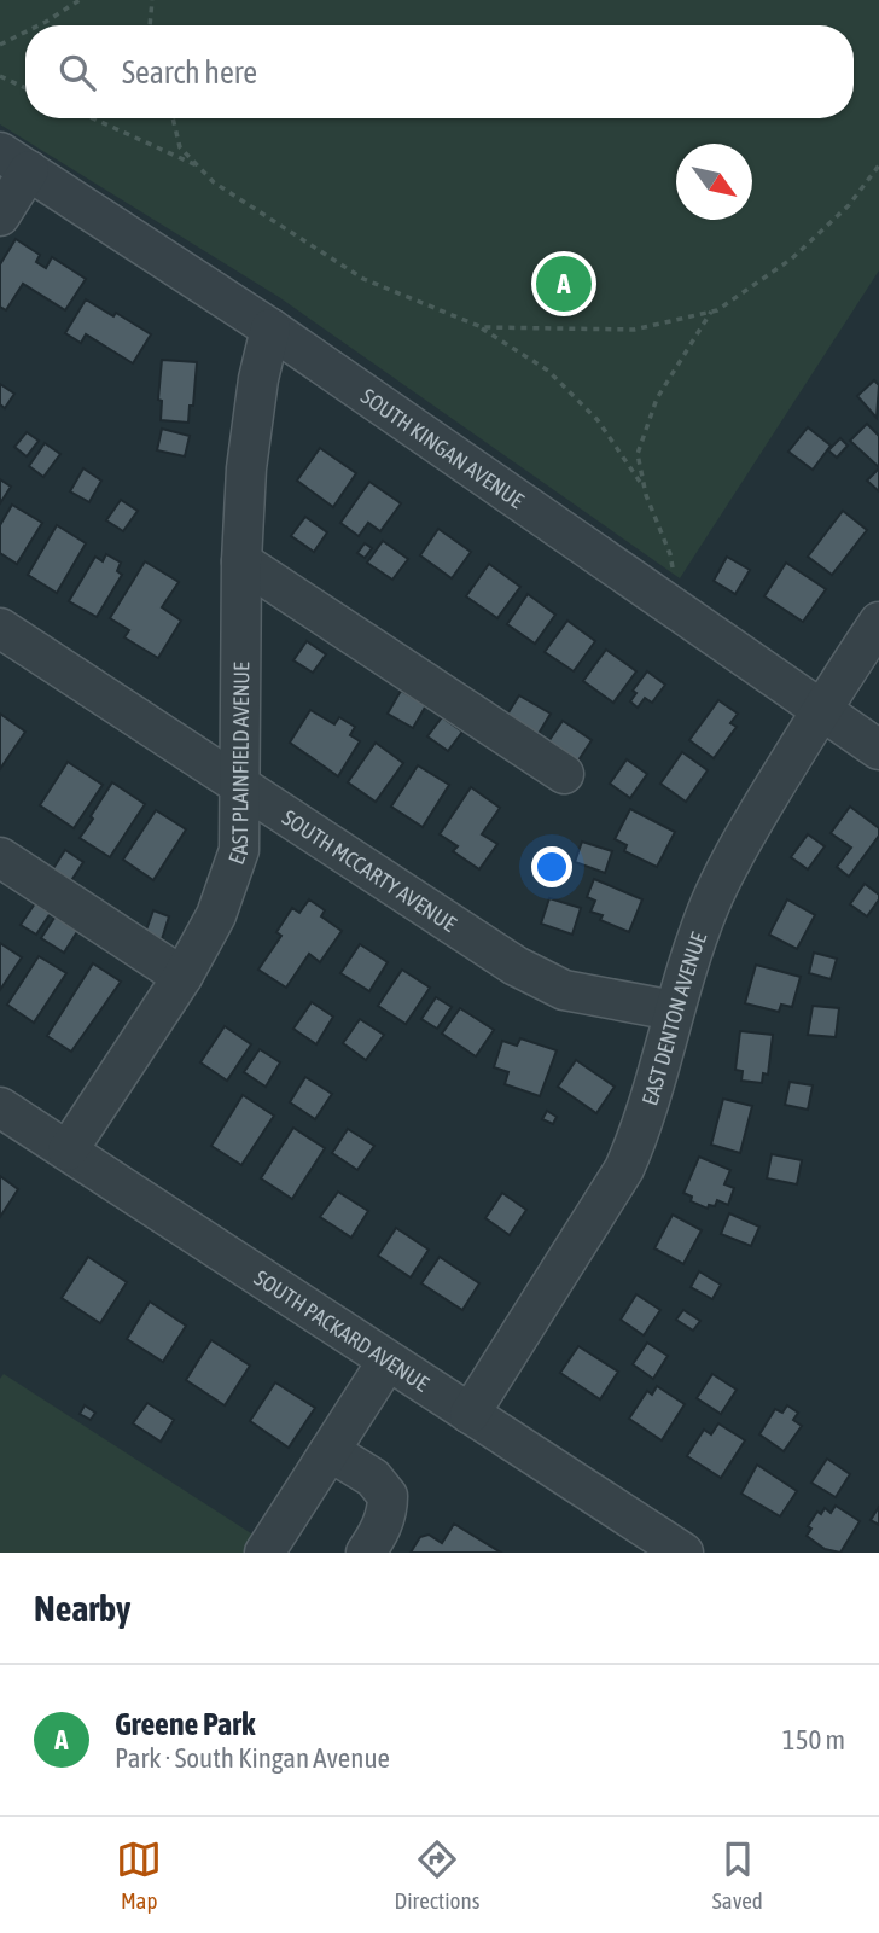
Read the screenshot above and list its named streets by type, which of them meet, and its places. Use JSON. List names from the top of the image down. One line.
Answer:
{"streets":{"street":["SOUTH KINGAN AVENUE","EAST PLAINFIELD AVENUE","SOUTH MCCARTY AVENUE","EAST DENTON AVENUE","SOUTH PACKARD AVENUE"]},"crossings":[["SOUTH KINGAN AVENUE","EAST PLAINFIELD AVENUE"],["SOUTH KINGAN AVENUE","EAST DENTON AVENUE"],["EAST PLAINFIELD AVENUE","SOUTH MCCARTY AVENUE"],["EAST PLAINFIELD AVENUE","SOUTH PACKARD AVENUE"],["SOUTH MCCARTY AVENUE","EAST DENTON AVENUE"],["EAST DENTON AVENUE","SOUTH PACKARD AVENUE"]],"north":"bottom right","page":{"search":"Search here","pins":"A","heading":"Nearby","list":[{"mark":"A","name":"Greene Park","note":"Park · South Kingan Avenue","value":"150 m"}],"nav":["Map","Directions","Saved"]}}
